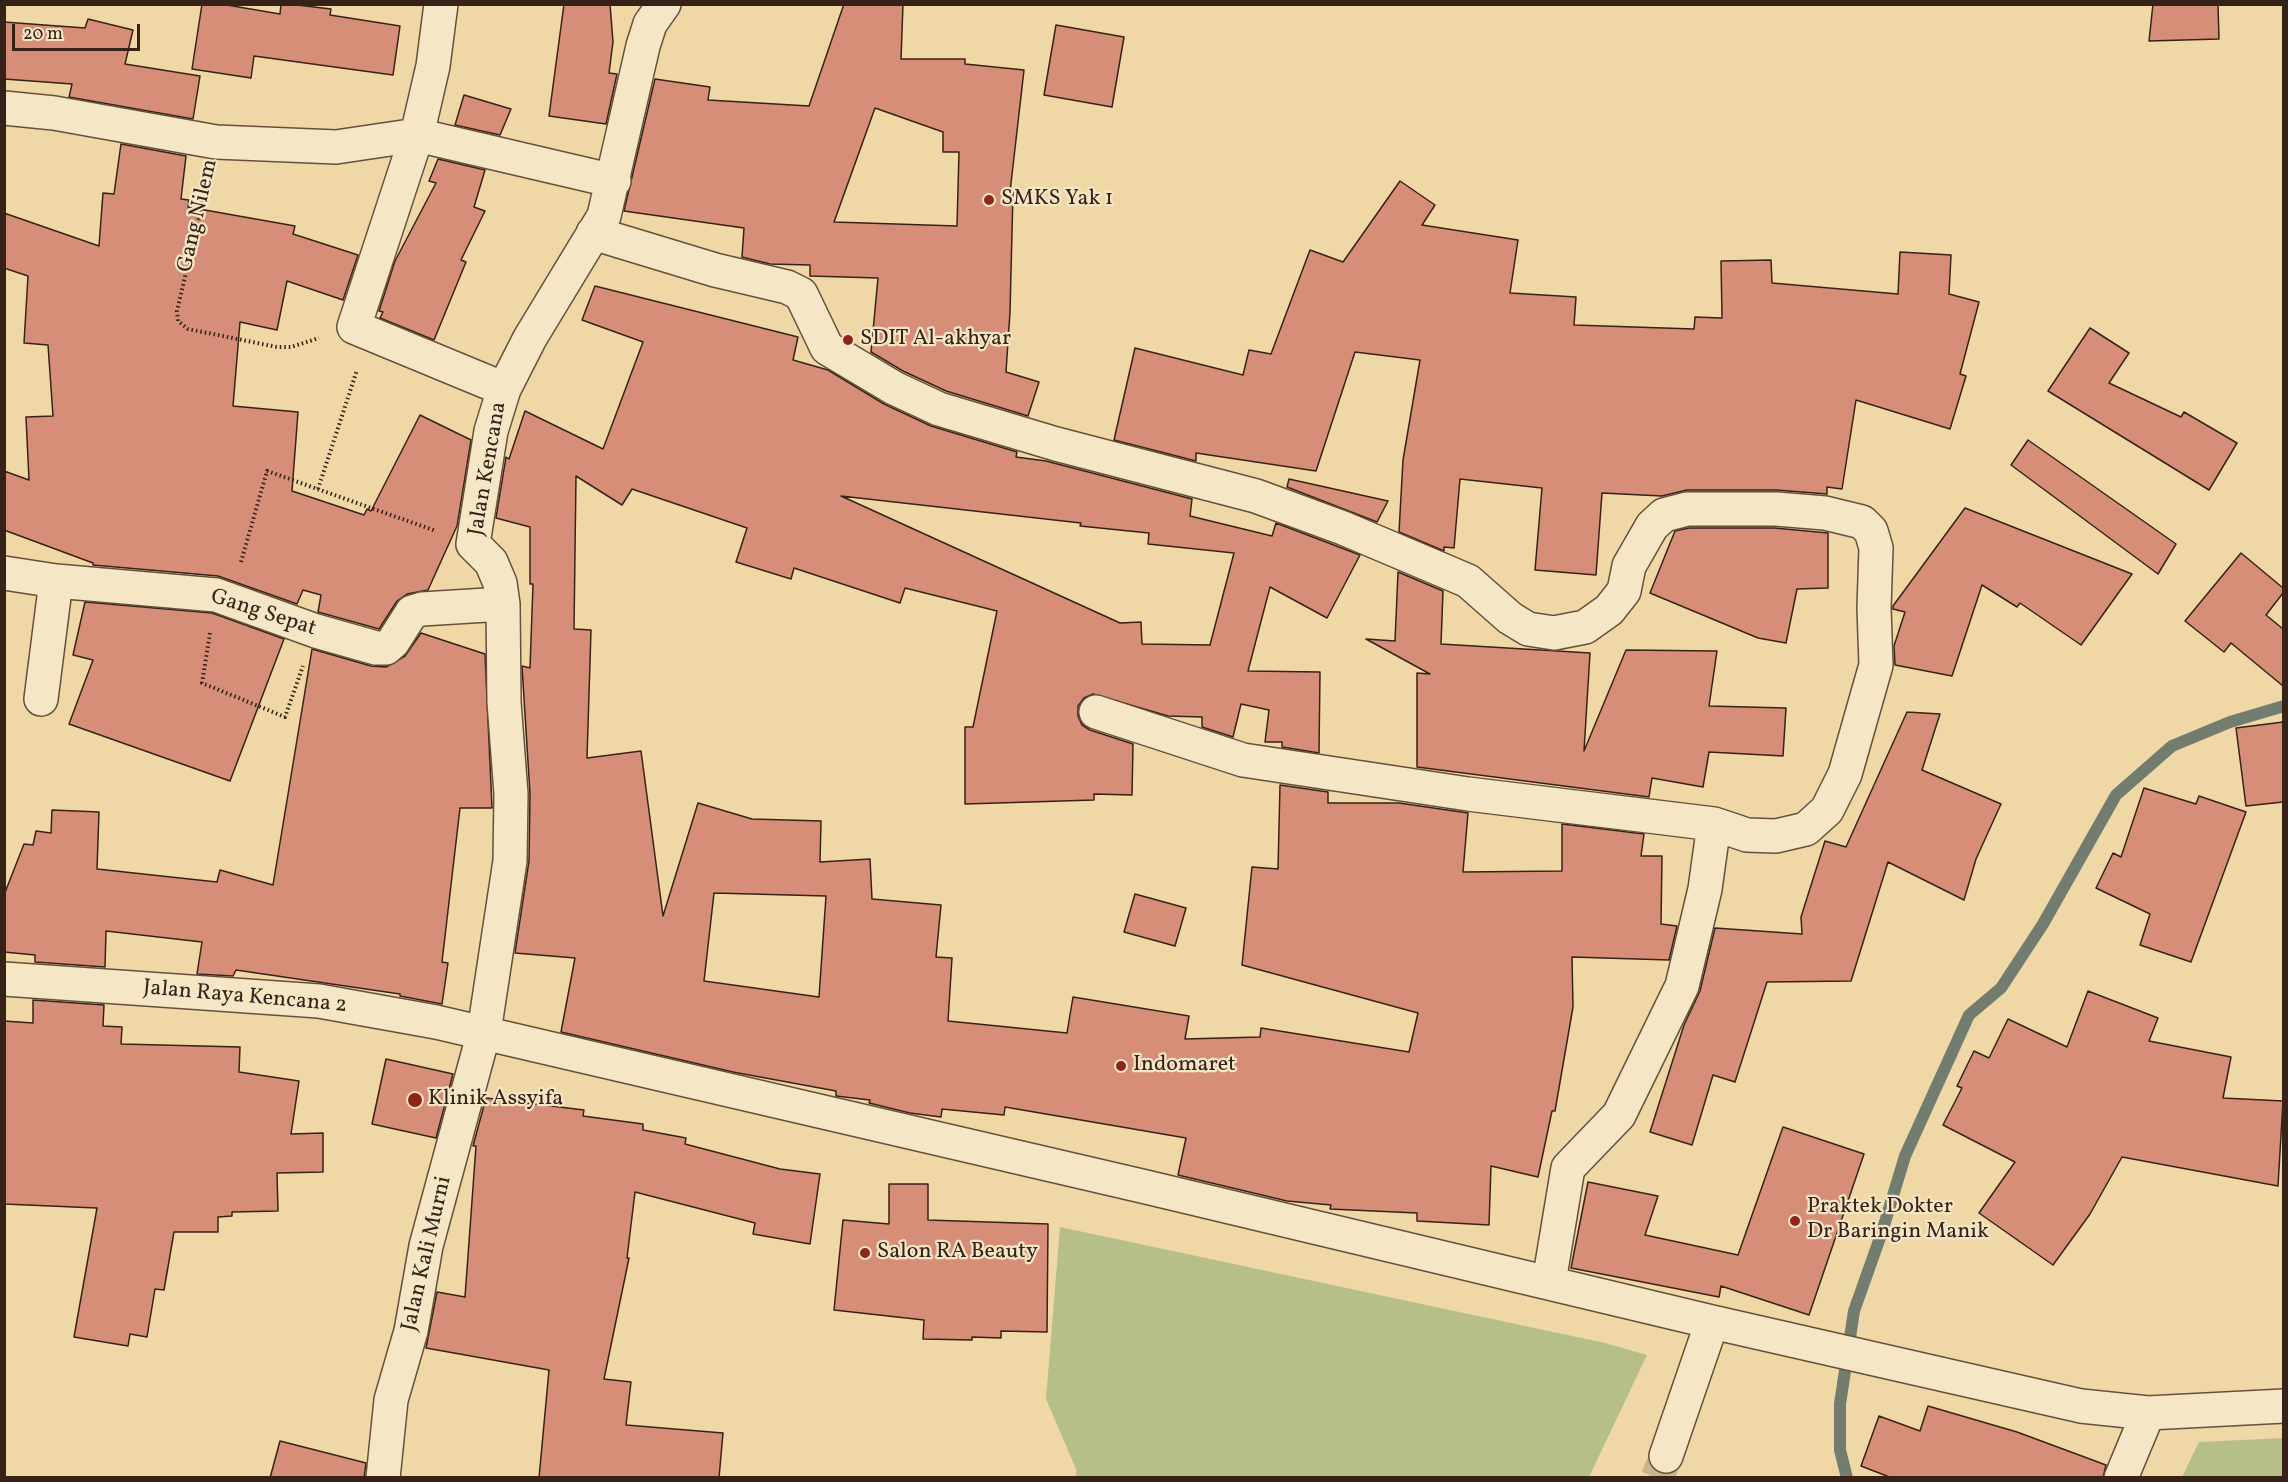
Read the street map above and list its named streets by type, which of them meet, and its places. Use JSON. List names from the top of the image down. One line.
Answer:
{"streets":{"street":["Gang Nilem","Jalan Kencana","Gang Sepat","Jalan Raya Kencana 2","Jalan Kali Murni"]},"crossings":[["Jalan Kencana","Gang Sepat"],["Jalan Kencana","Jalan Raya Kencana 2"],["Jalan Kencana","Jalan Kali Murni"],["Jalan Raya Kencana 2","Jalan Kali Murni"]],"places":["SMKS Yak 1","SDIT Al-akhyar","Indomaret","Klinik Assyifa","Praktek Dokter Dr Baringin Manik","Salon RA Beauty"],"scale_bar":"20 m"}
